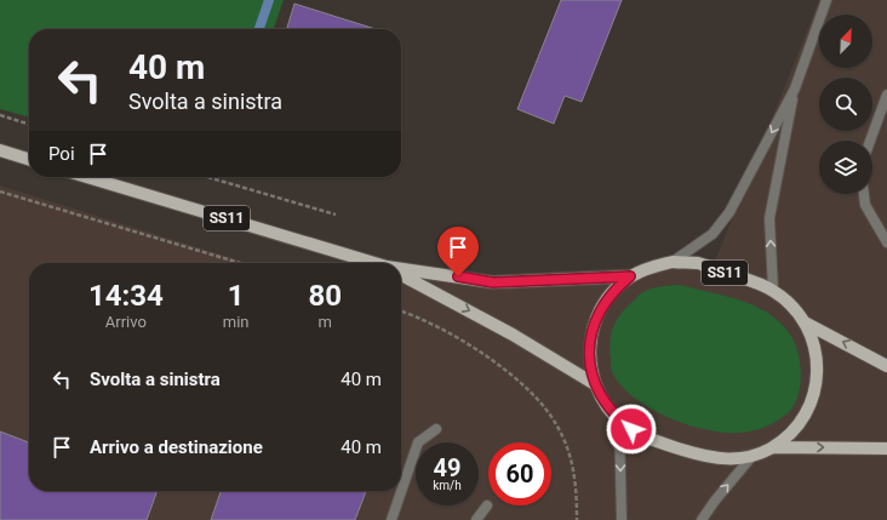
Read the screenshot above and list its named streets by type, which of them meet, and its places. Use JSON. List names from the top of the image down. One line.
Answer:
{"streets":{"main road":["SS11"]},"north":"top right","page":{"turn":["40 m","Svolta a sinistra"],"then":"Poi","eta":["14:34","Arrivo","1","min","80","m"],"list":[{"name":"Svolta a sinistra","value":"40 m"},{"name":"Arrivo a destinazione","value":"40 m"}],"speed":"49 km/h","limit":"60"}}
